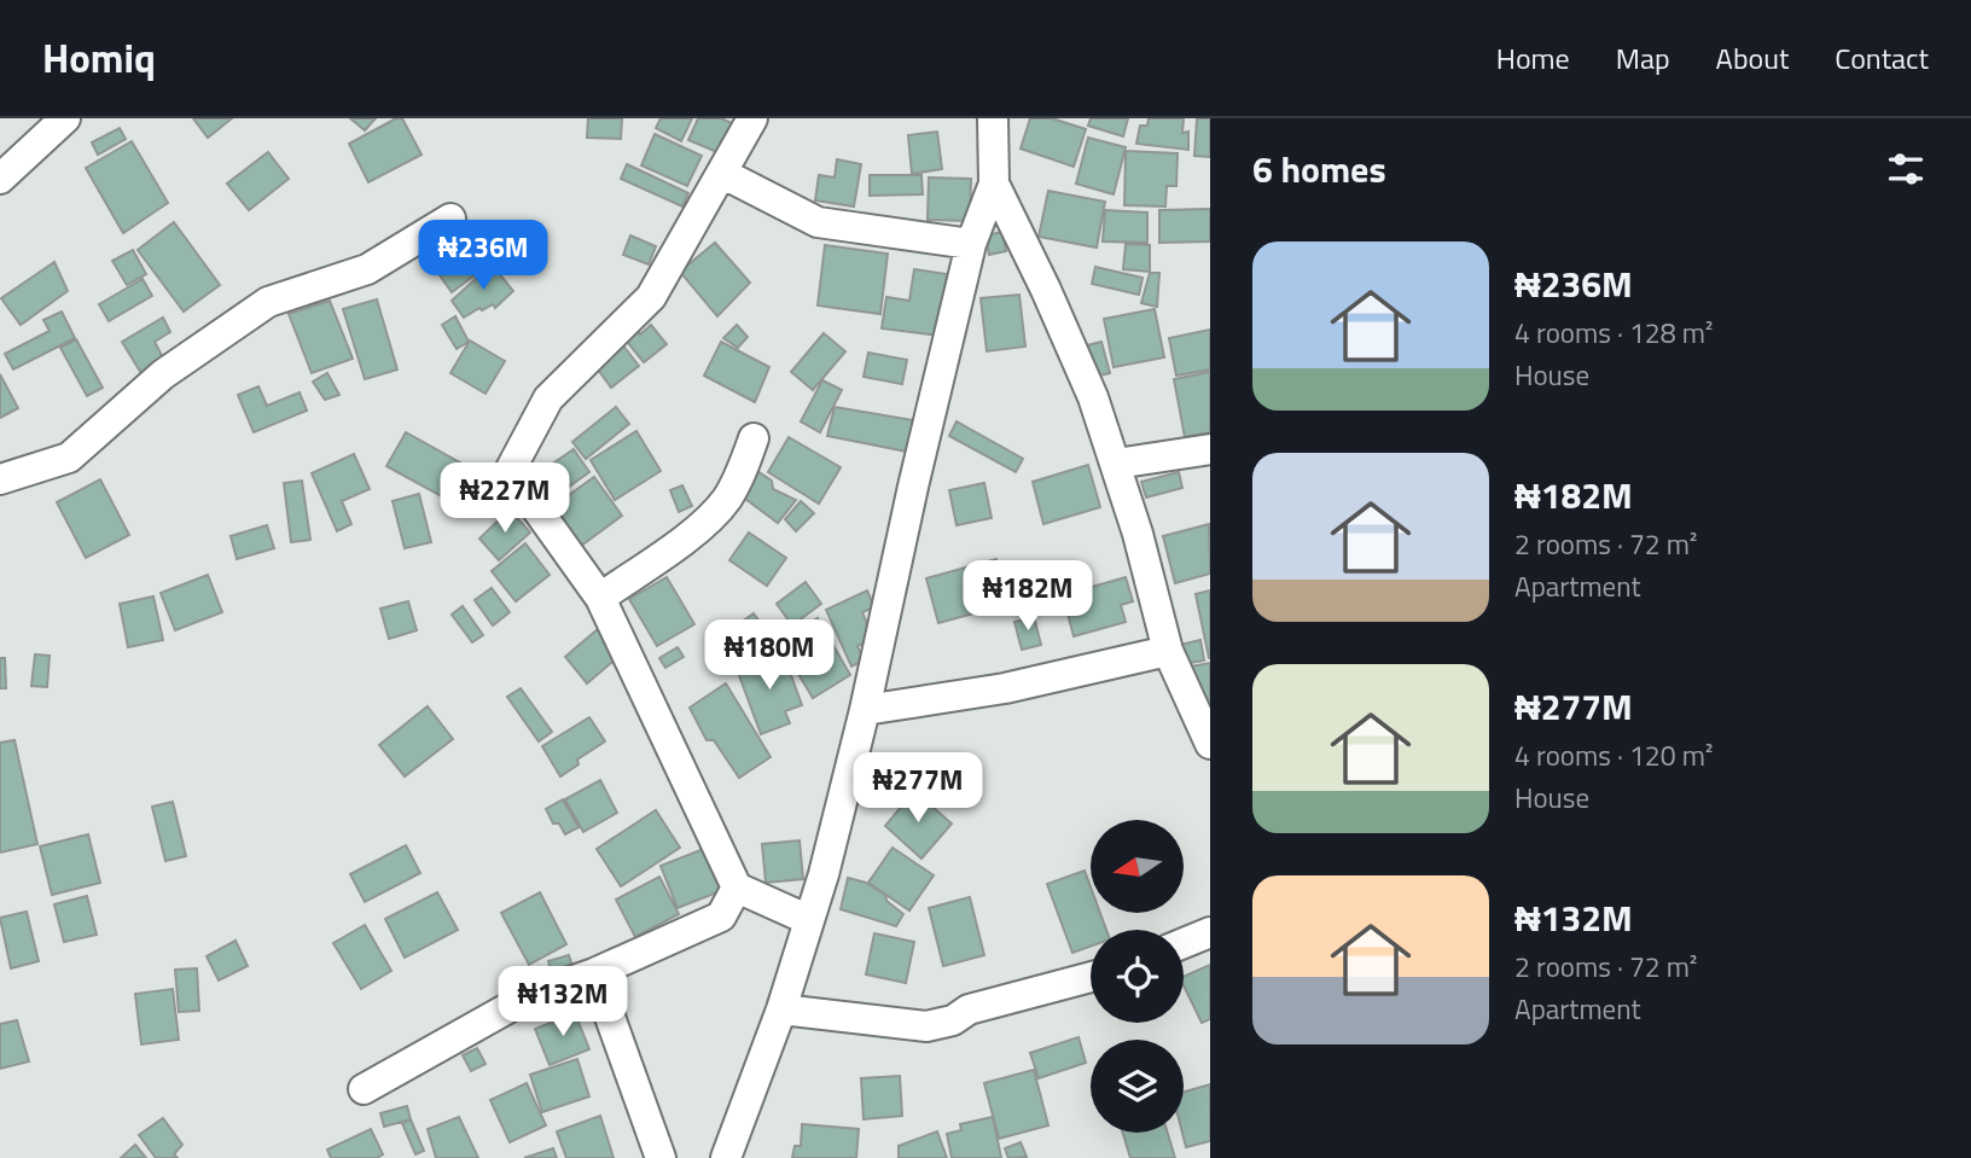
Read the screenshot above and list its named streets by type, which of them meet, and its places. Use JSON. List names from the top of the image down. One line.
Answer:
{"north":"left","page":{"header":"Homiq","nav":["Home","Map","About","Contact"],"heading":"6 homes","price":["₦236M","₦227M","₦182M","₦180M","₦277M","₦132M"],"list":[{"name":"₦236M","note":"4 rooms · 128 m² · House"},{"name":"₦182M","note":"2 rooms · 72 m² · Apartment"},{"name":"₦277M","note":"4 rooms · 120 m² · House"},{"name":"₦132M","note":"2 rooms · 72 m² · Apartment"}]}}
